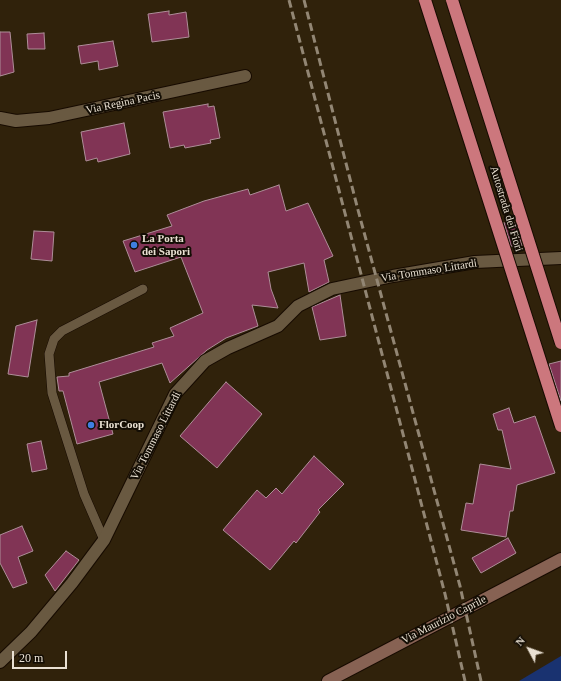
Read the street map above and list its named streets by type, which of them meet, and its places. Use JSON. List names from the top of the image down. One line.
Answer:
{"streets":{"highway":["Autostrada dei Fiori"],"main road":["Via Maurizio Caprile"],"street":["Via Regina Pacis","Via Tommaso Littardi"]},"places":["La Porta dei Sapori","FlorCoop"],"scale_bar":"20 m","north":"top left"}
